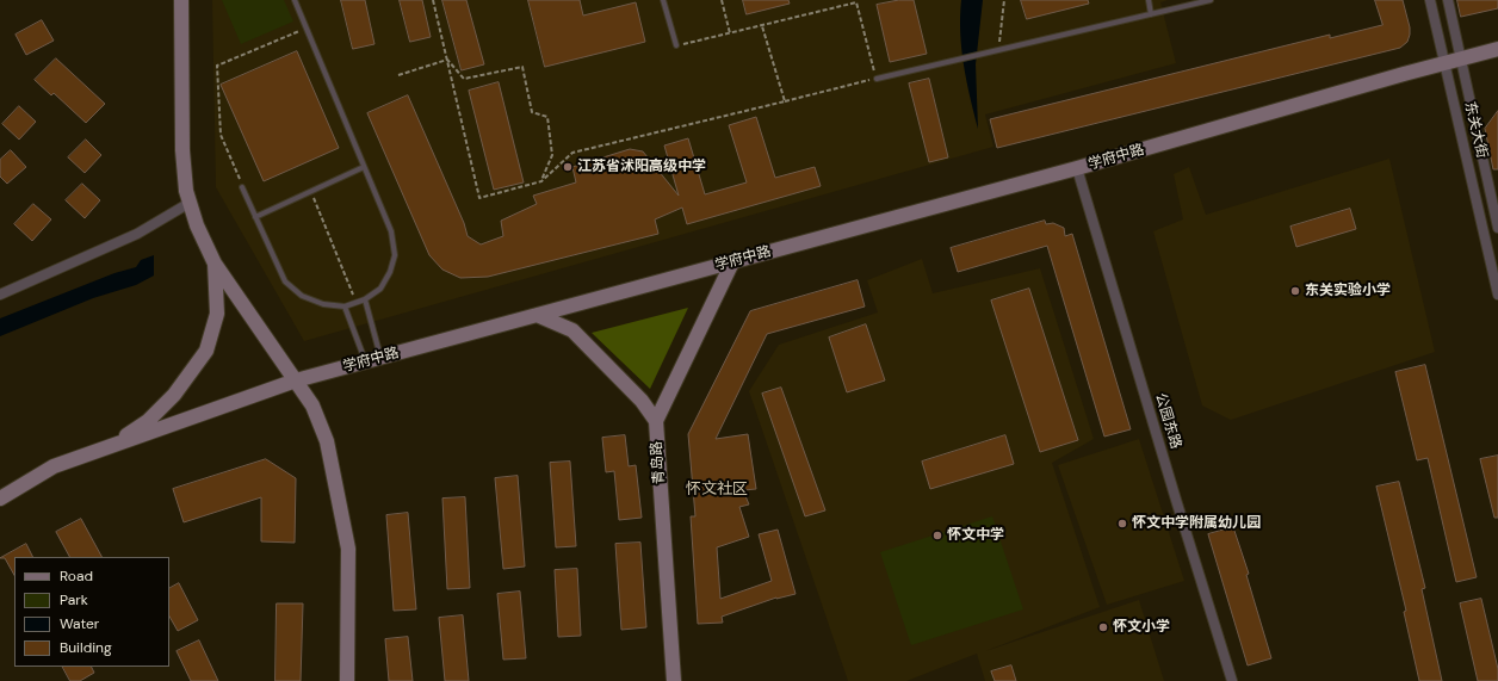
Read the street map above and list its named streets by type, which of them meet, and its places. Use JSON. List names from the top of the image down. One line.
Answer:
{"streets":{"street":["东关大街","学府中路","公园东路","青岛路"]},"crossings":[["东关大街","学府中路"],["学府中路","公园东路"],["学府中路","青岛路"]],"districts":["怀文社区"],"places":["江苏省沭阳高级中学","东关实验小学","怀文中学附属幼儿园","怀文中学","怀文小学"],"legend":["Road","Park","Water","Building"]}
